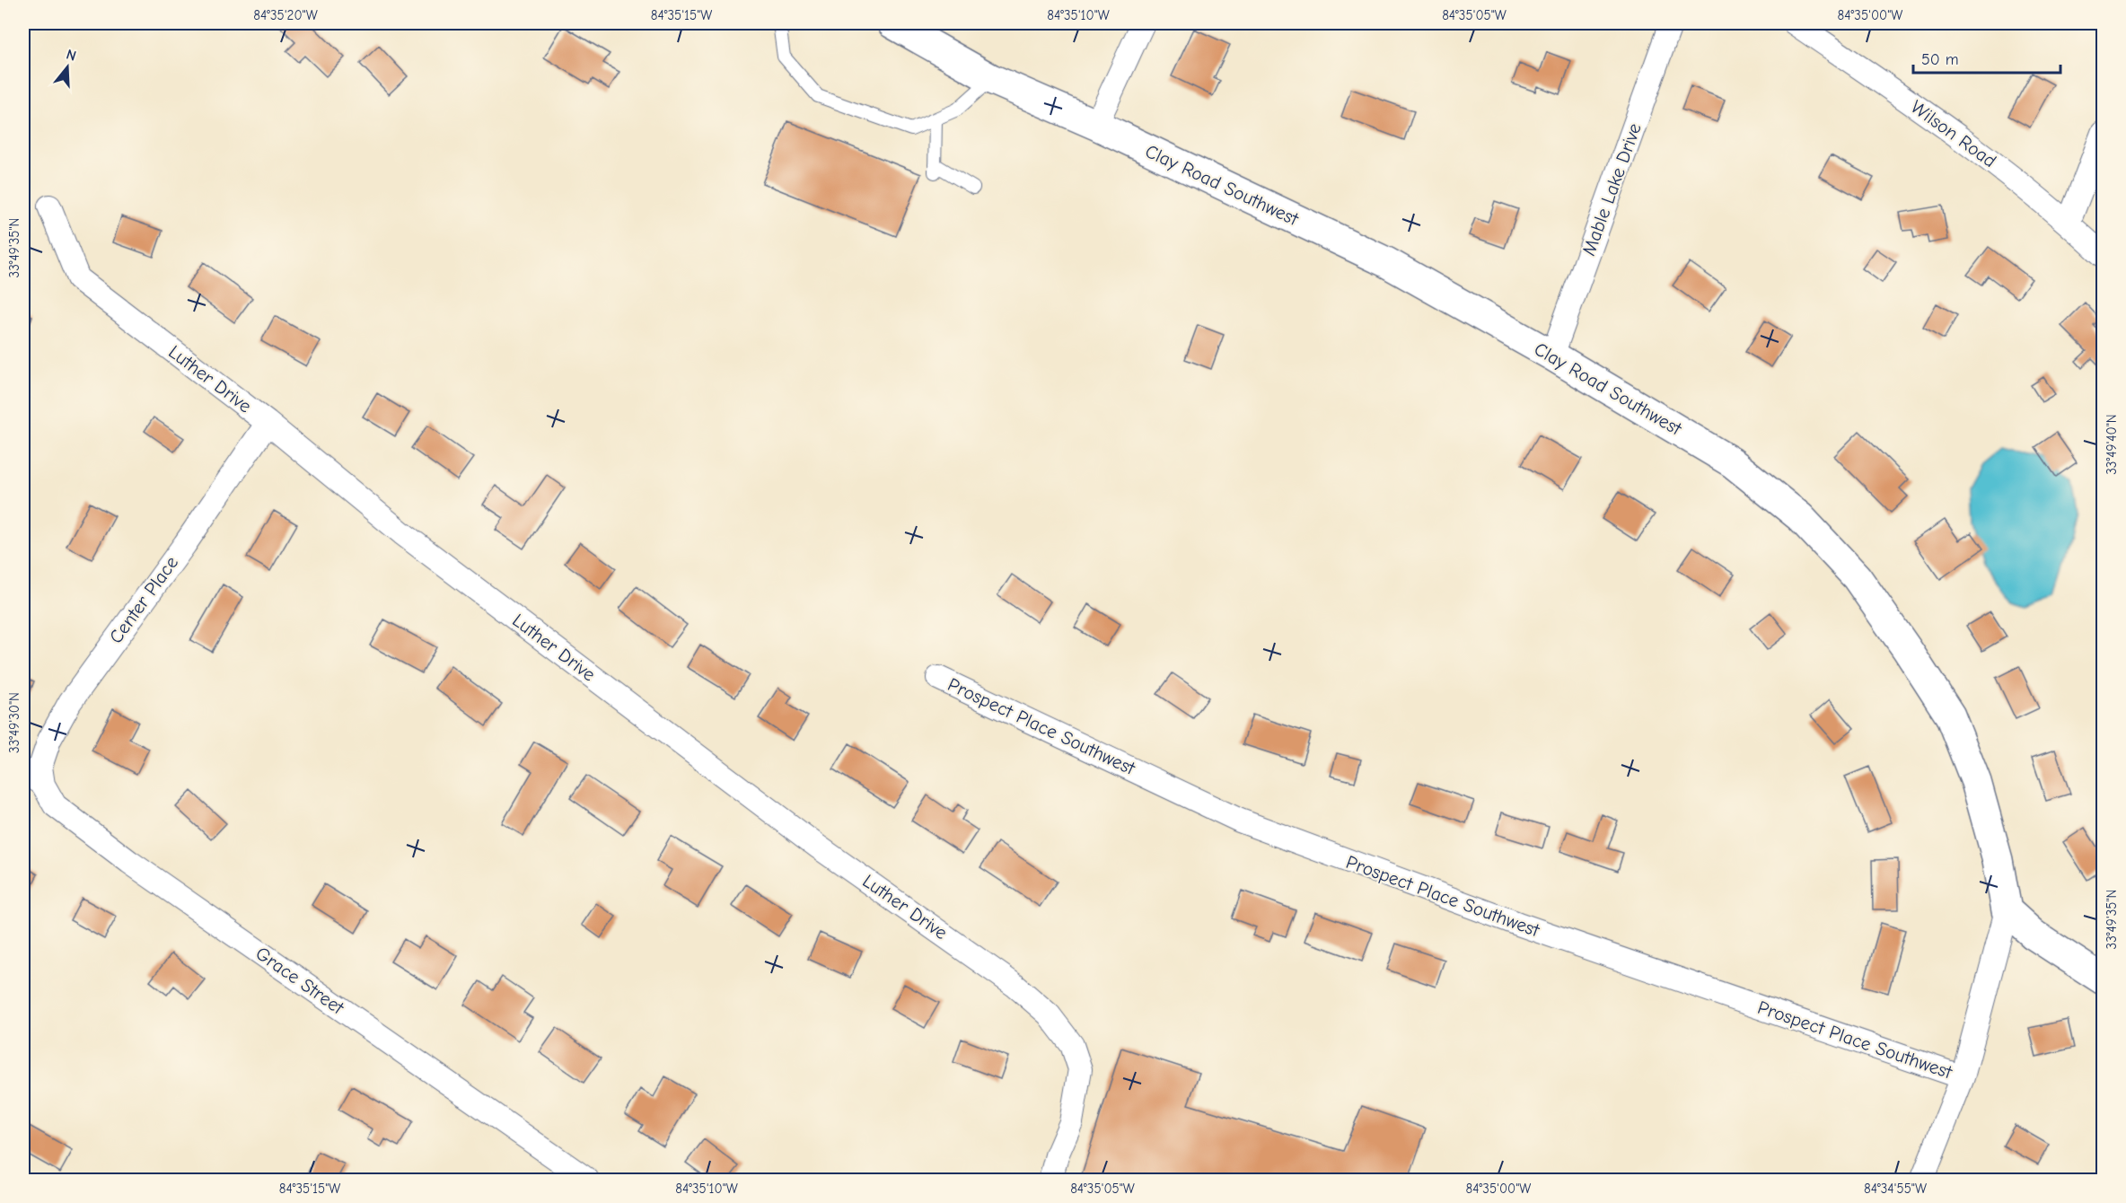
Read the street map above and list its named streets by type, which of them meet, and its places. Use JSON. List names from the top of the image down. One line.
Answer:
{"streets":{"street":["Wilson Road","Clay Road Southwest","Mable Lake Drive","Luther Drive","Center Place","Prospect Place Southwest","Grace Street"]},"crossings":[["Clay Road Southwest","Mable Lake Drive"],["Luther Drive","Center Place"],["Center Place","Grace Street"]],"scale_bar":"50 m","north":"top","coordinates":["84°35'20\"W","84°35'15\"W","84°35'10\"W","84°35'05\"W","84°35'00\"W","33°49'35\"N","33°49'40\"N","33°49'30\"N","84°34'55\"W"]}
